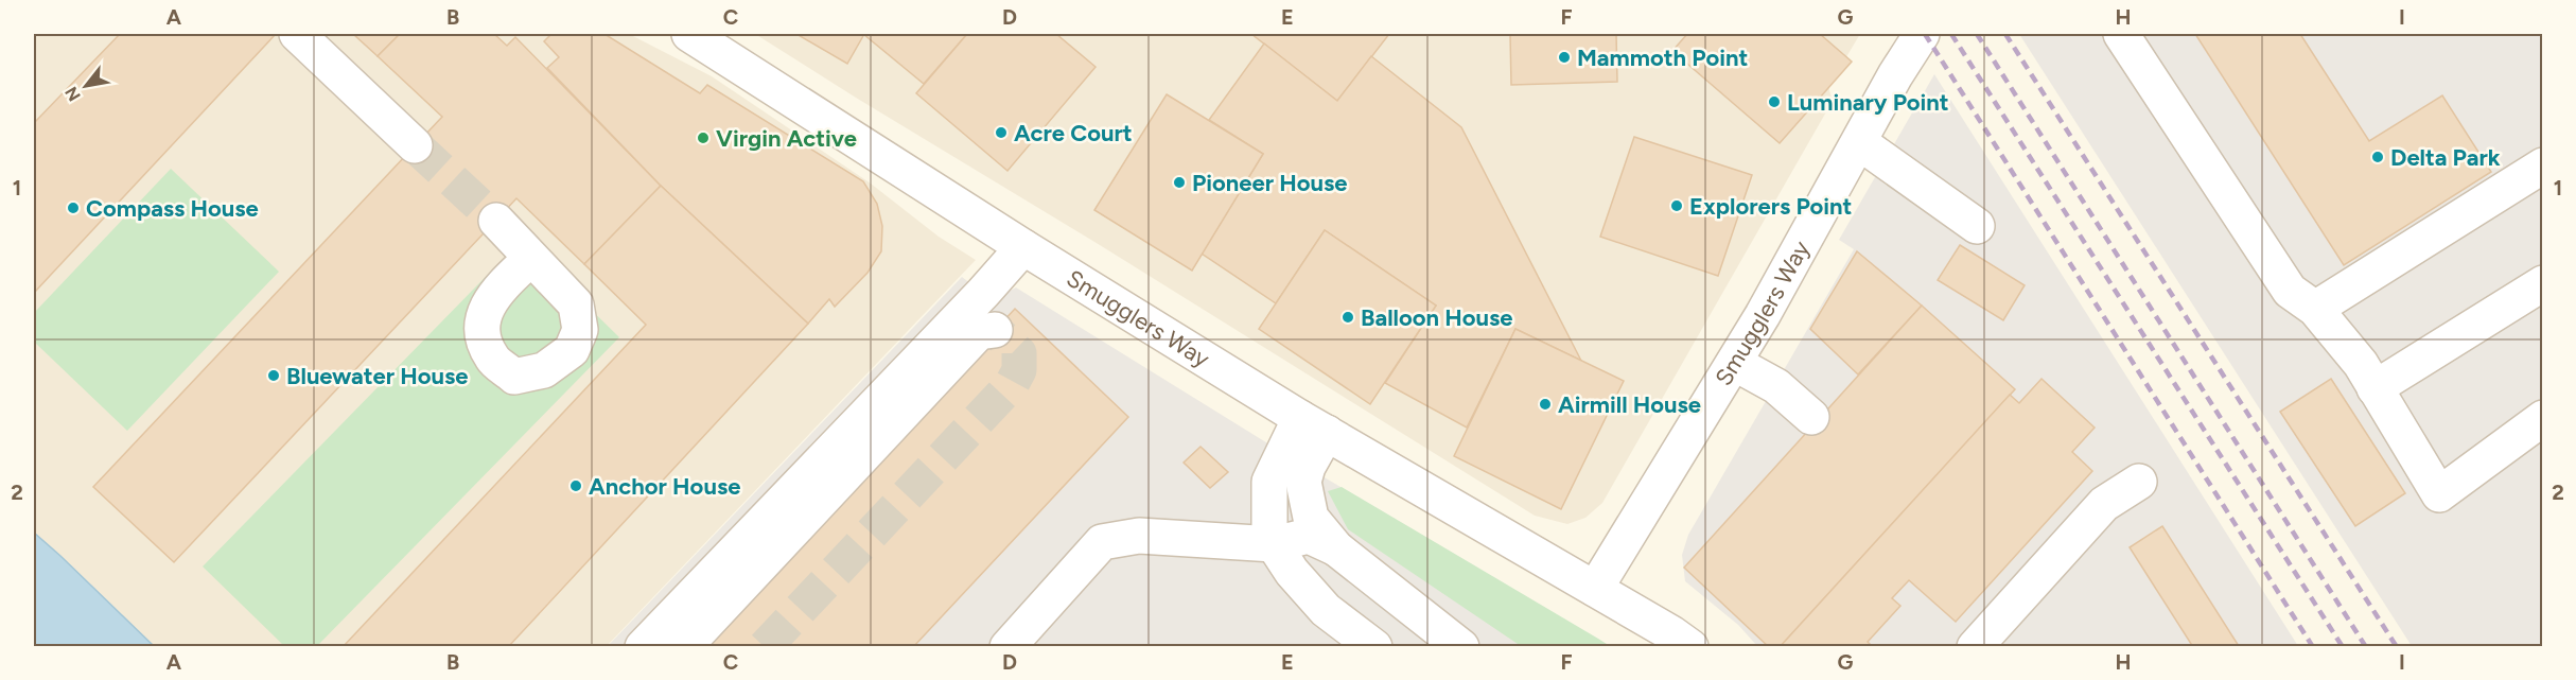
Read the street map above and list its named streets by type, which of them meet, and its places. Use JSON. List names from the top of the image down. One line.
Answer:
{"streets":{"street":["Smugglers Way"]},"places":["Mammoth Point","Luminary Point","Acre Court","Virgin Active","Delta Park","Pioneer House","Explorers Point","Compass House","Balloon House","Bluewater House","Airmill House","Anchor House"],"north":"bottom left","grid":{"columns":["A","B","C","D","E","F","G","H","I"],"rows":["1","2"]}}
